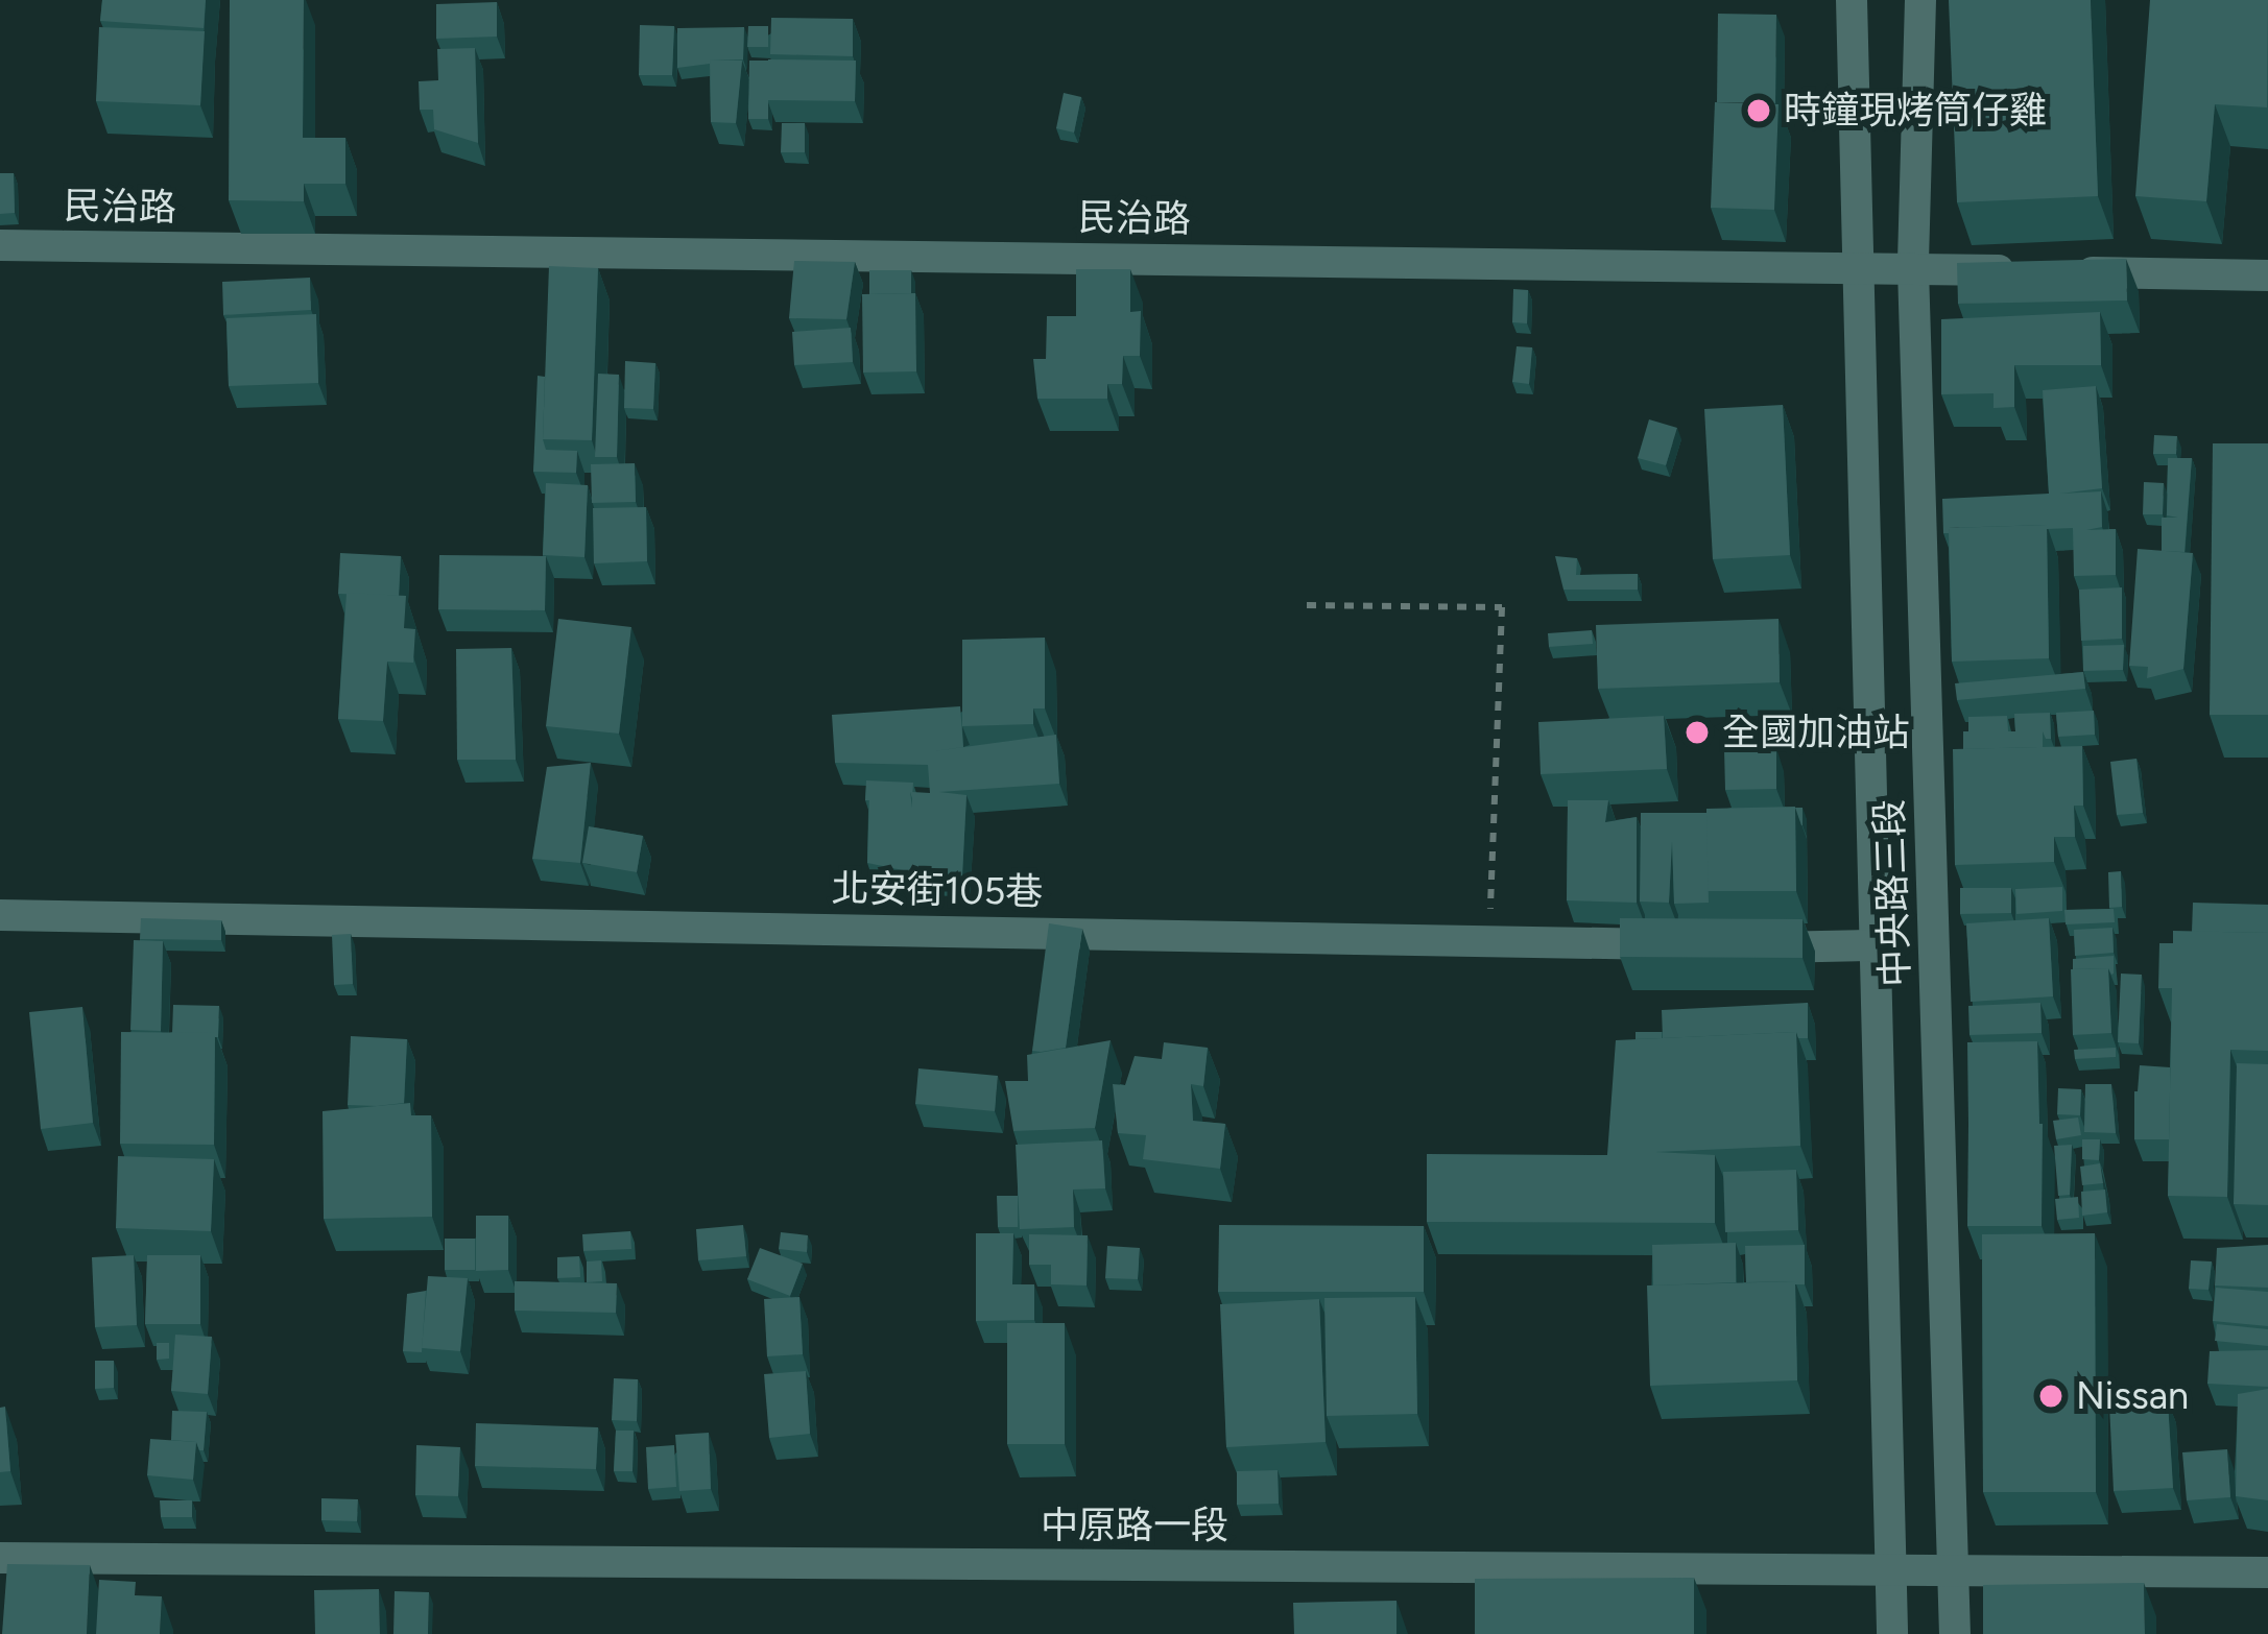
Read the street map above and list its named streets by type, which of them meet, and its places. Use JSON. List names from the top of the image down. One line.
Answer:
{"streets":{"street":["民治路","北安街105巷","中央路三段","中原路一段"]},"crossings":[["民治路","中央路三段"],["北安街105巷","中央路三段"],["中央路三段","中原路一段"]],"places":["時鐘現烤筒仔雞","全國加油站","Nissan"]}
